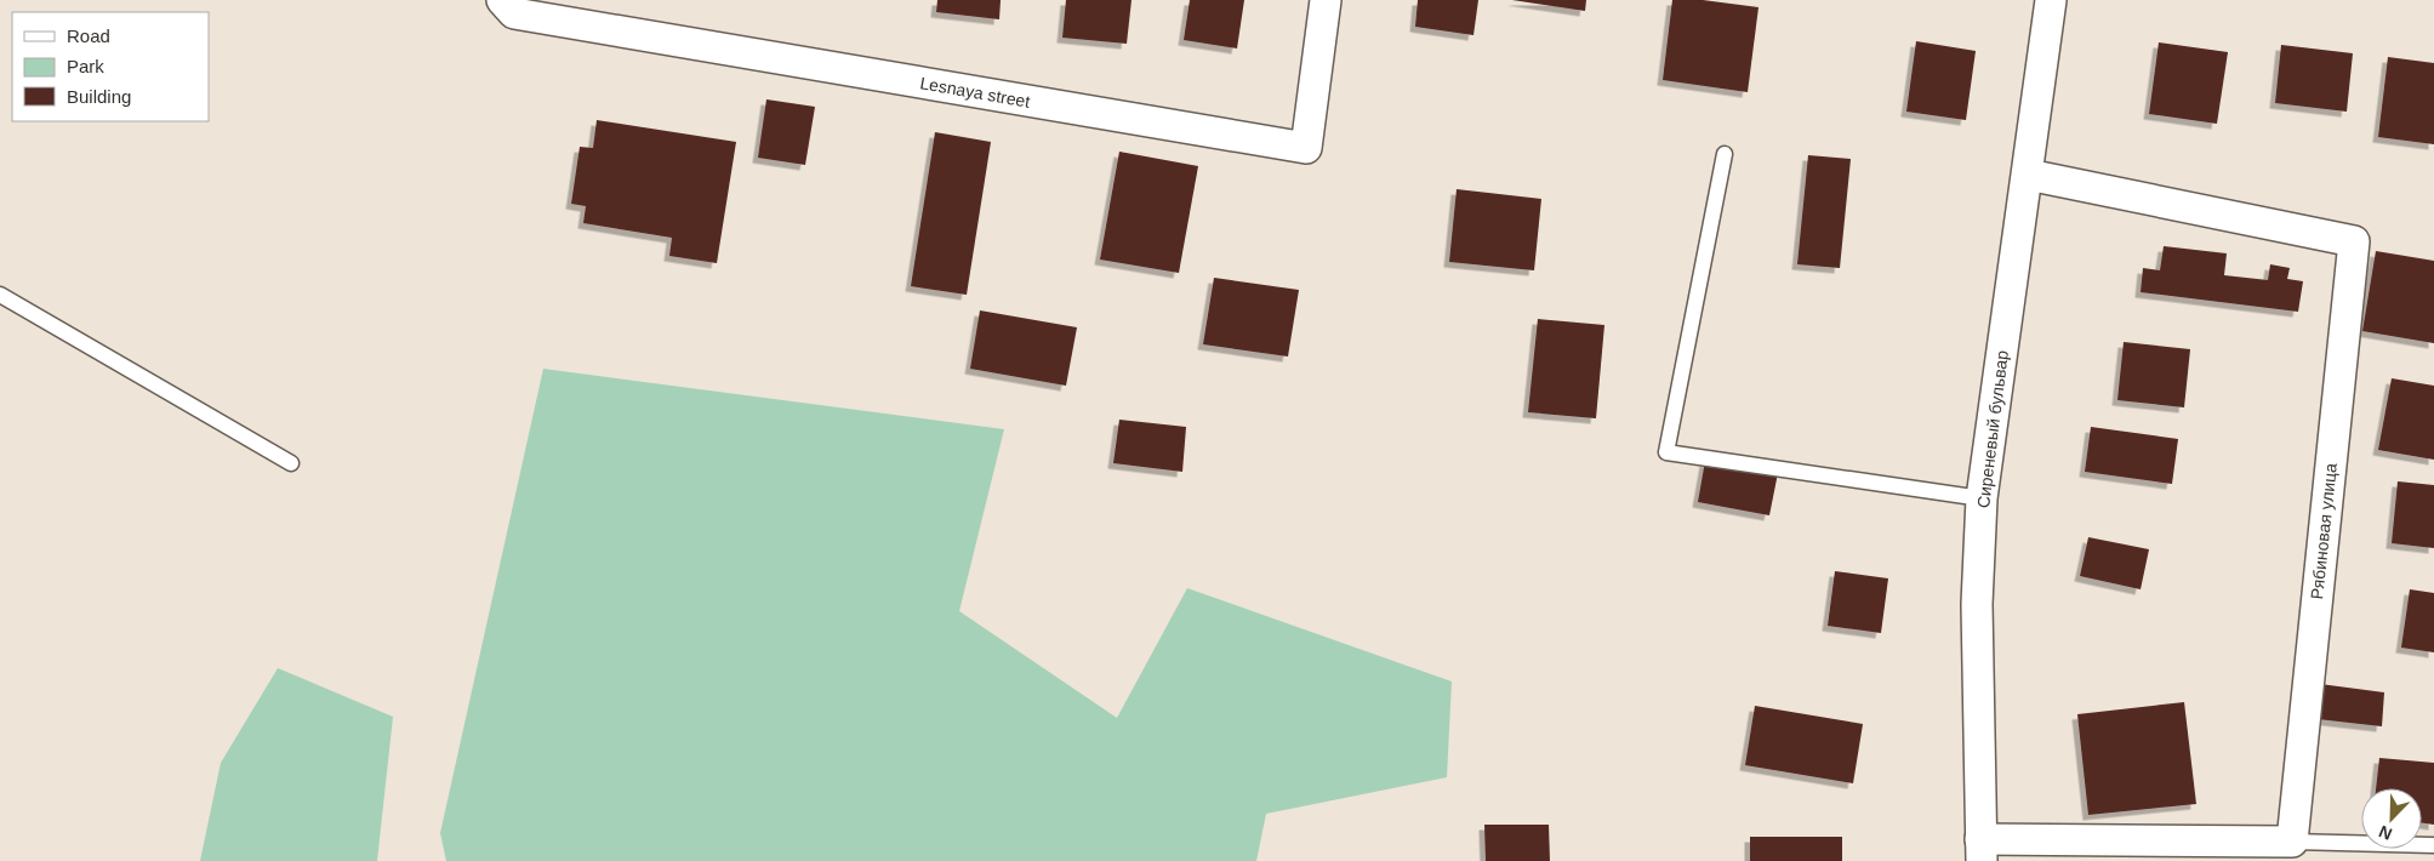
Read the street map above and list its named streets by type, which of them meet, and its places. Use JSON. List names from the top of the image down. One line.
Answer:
{"streets":{"street":["Lesnaya street","Сиреневый бульвар","Рябиновая улица"]},"crossings":[["Сиреневый бульвар","Рябиновая улица"]],"legend":["Road","Park","Building"],"north":"bottom left"}
